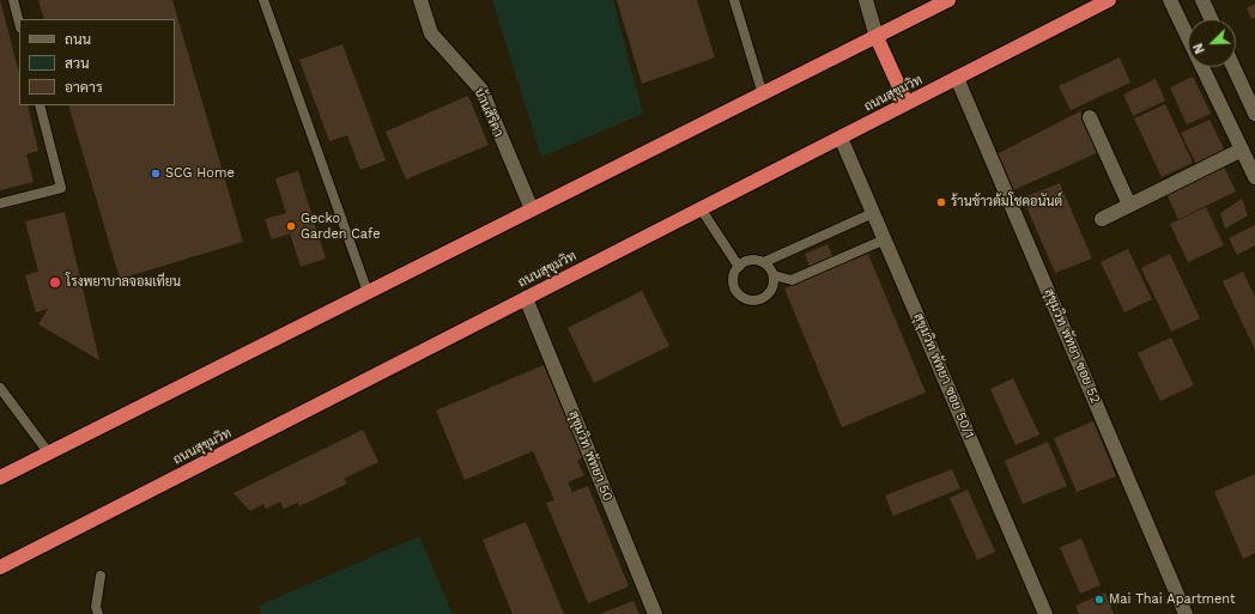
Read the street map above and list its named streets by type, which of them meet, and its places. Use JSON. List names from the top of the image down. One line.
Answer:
{"streets":{"highway":["ถนนสุขุมวิท"],"street":["บ้านสิริคา","สุขุมวิท พัทยา ซอย 52","สุขุมวิท พัทยา ซอย 50/1","สุขุมวิท พัทยา 50"]},"crossings":[["ถนนสุขุมวิท","สุขุมวิท พัทยา ซอย 52"],["ถนนสุขุมวิท","สุขุมวิท พัทยา ซอย 50/1"],["ถนนสุขุมวิท","สุขุมวิท พัทยา 50"]],"places":["SCG Home","ร้านข้าวต้มโชคอนันต์","Gecko Garden Cafe","โรงพยาบาลจอมเทียน","Mai Thai Apartment"],"legend":["ถนน","สวน","อาคาร"],"north":"bottom left"}
